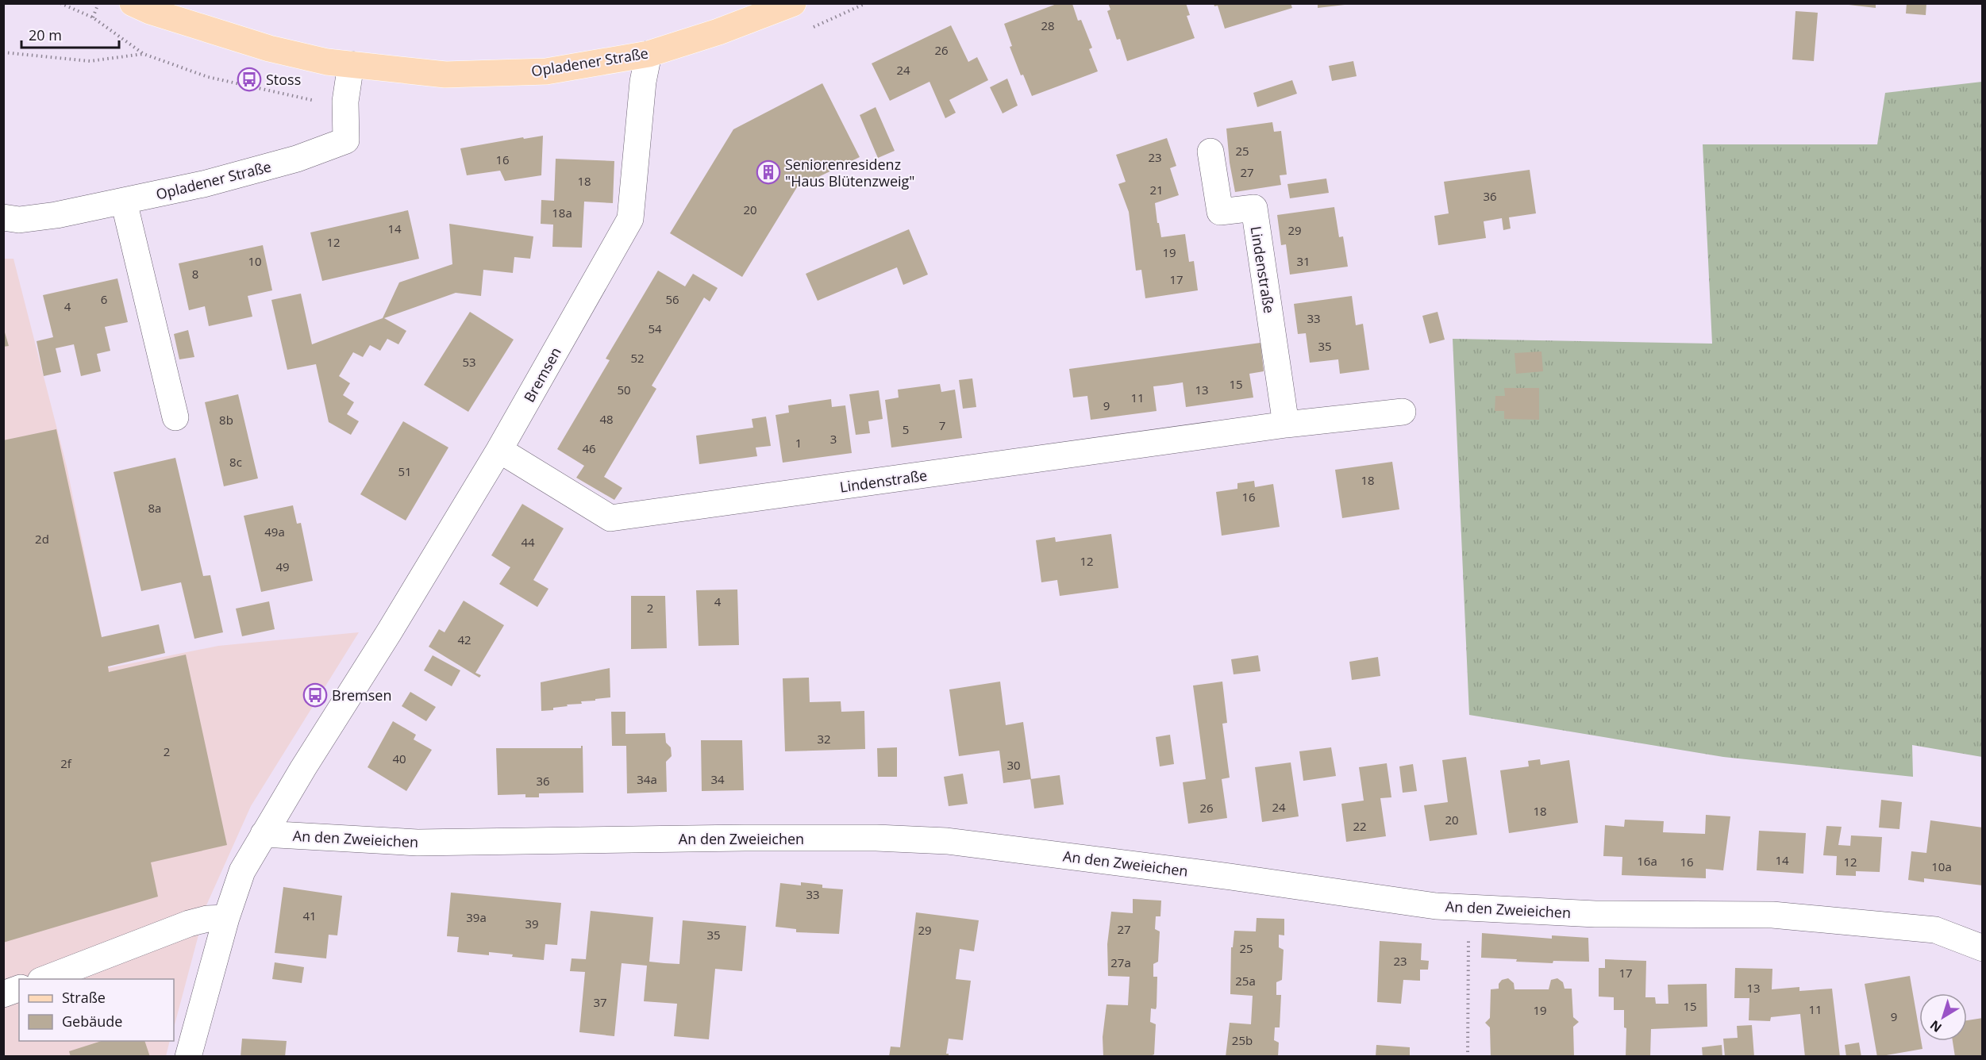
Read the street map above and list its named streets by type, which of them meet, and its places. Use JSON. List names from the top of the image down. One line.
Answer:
{"streets":{"main road":["Opladener Straße"],"street":["Lindenstraße","Bremsen","An den Zweieichen"]},"crossings":[["Opladener Straße","Bremsen"],["Lindenstraße","Bremsen"],["Bremsen","An den Zweieichen"]],"places":{"bus stop":["Stoss","Bremsen"],"building":["Seniorenresidenz \"Haus Blütenzweig\""]},"house_numbers":["28","26","24","25","23","16","27","18","21","36","20","18a","14","29","12","19","10","31","8","17","6","56","4","33","54","35","52","53","15","50","13","11","9","48","8b","7","5","3","1","46","8c","51","18","16","8a","49a","2d","44","12","49","4","2","42","32","2","40","2f","30","34a","34","36","24","26","18","20","22","14","16a","16","12","10a","33","41","39a","39","27","29","35","25","23","27a","17","25a","13","37","15","11","19","9","25b"],"legend":["Straße","Gebäude"],"scale_bar":"20 m","north":"bottom left"}
